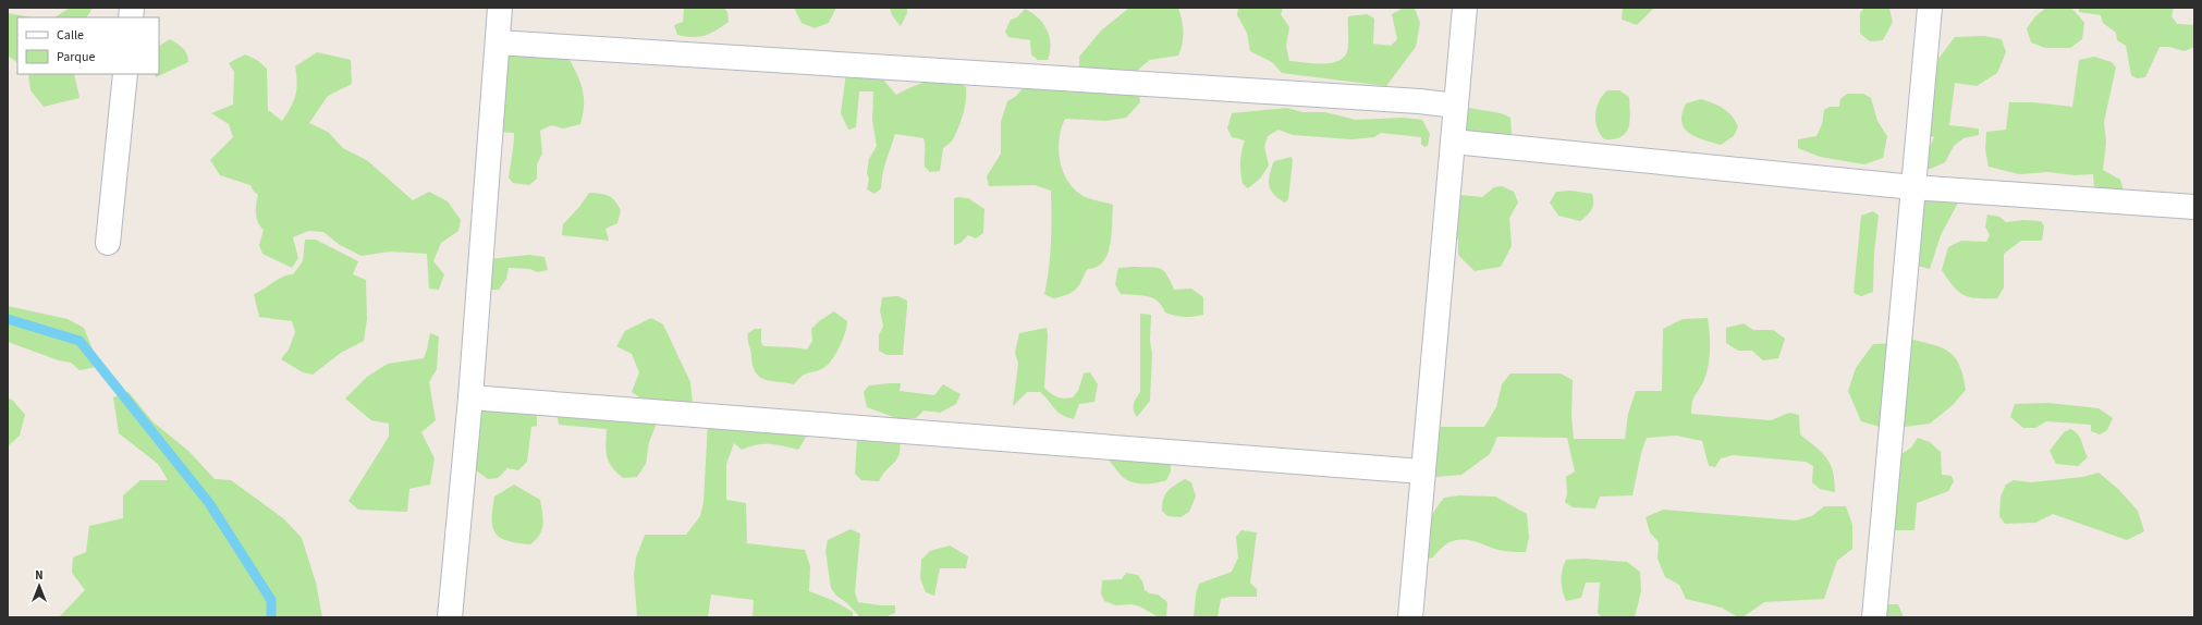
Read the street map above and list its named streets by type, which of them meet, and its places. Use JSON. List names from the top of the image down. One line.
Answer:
{"legend":["Calle","Parque"],"north":"top"}
